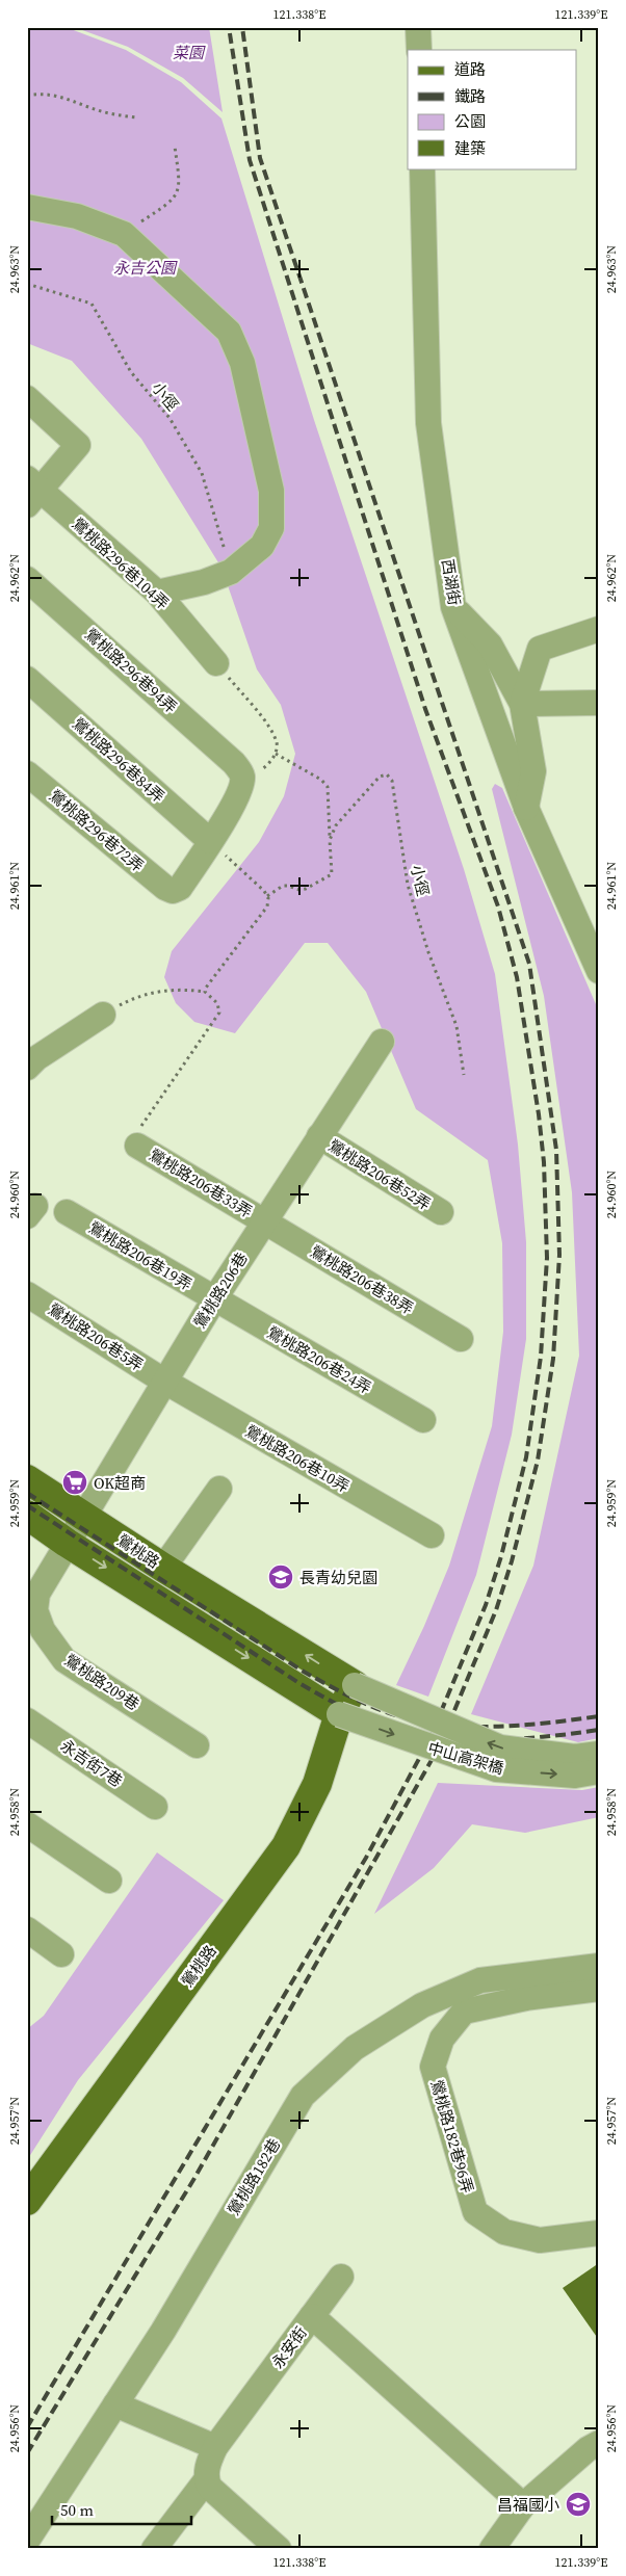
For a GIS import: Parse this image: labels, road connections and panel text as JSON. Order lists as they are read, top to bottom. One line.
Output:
{"streets":{"main road":["鶯桃路"],"street":["鶯桃路296巷104弄","西湖街","鶯桃路296巷94弄","鶯桃路296巷84弄","鶯桃路296巷72弄","鶯桃路206巷52弄","鶯桃路206巷33弄","鶯桃路206巷19弄","鶯桃路206巷38弄","鶯桃路206巷","鶯桃路206巷5弄","鶯桃路206巷24弄","鶯桃路206巷10弄","鶯桃路209巷","中山高架橋","永吉街7巷","鶯桃路182巷96弄","鶯桃路182巷","永安街"],"path":["小徑"]},"crossings":[["鶯桃路296巷84弄","鶯桃路296巷72弄"],["鶯桃路206巷52弄","鶯桃路206巷"],["鶯桃路206巷33弄","鶯桃路206巷38弄"],["鶯桃路206巷33弄","鶯桃路206巷"],["鶯桃路206巷19弄","鶯桃路206巷"],["鶯桃路206巷19弄","鶯桃路206巷24弄"],["鶯桃路206巷38弄","鶯桃路206巷"],["鶯桃路206巷","鶯桃路206巷5弄"],["鶯桃路206巷","鶯桃路206巷24弄"],["鶯桃路206巷","鶯桃路206巷10弄"],["鶯桃路206巷","鶯桃路"],["鶯桃路206巷","鶯桃路209巷"],["鶯桃路206巷5弄","鶯桃路206巷10弄"],["鶯桃路","鶯桃路209巷"],["鶯桃路","中山高架橋"]],"parks":["菜園","永吉公園"],"places":{"supermarket":["OK超商"],"school or university":["長青幼兒園","昌福國小"]},"legend":["道路","鐵路","公園","建築"],"scale_bar":"50 m","coordinates":["121.338°E","121.339°E","24.963°N","24.962°N","24.961°N","24.960°N","24.959°N","24.958°N","24.957°N","24.956°N"]}
